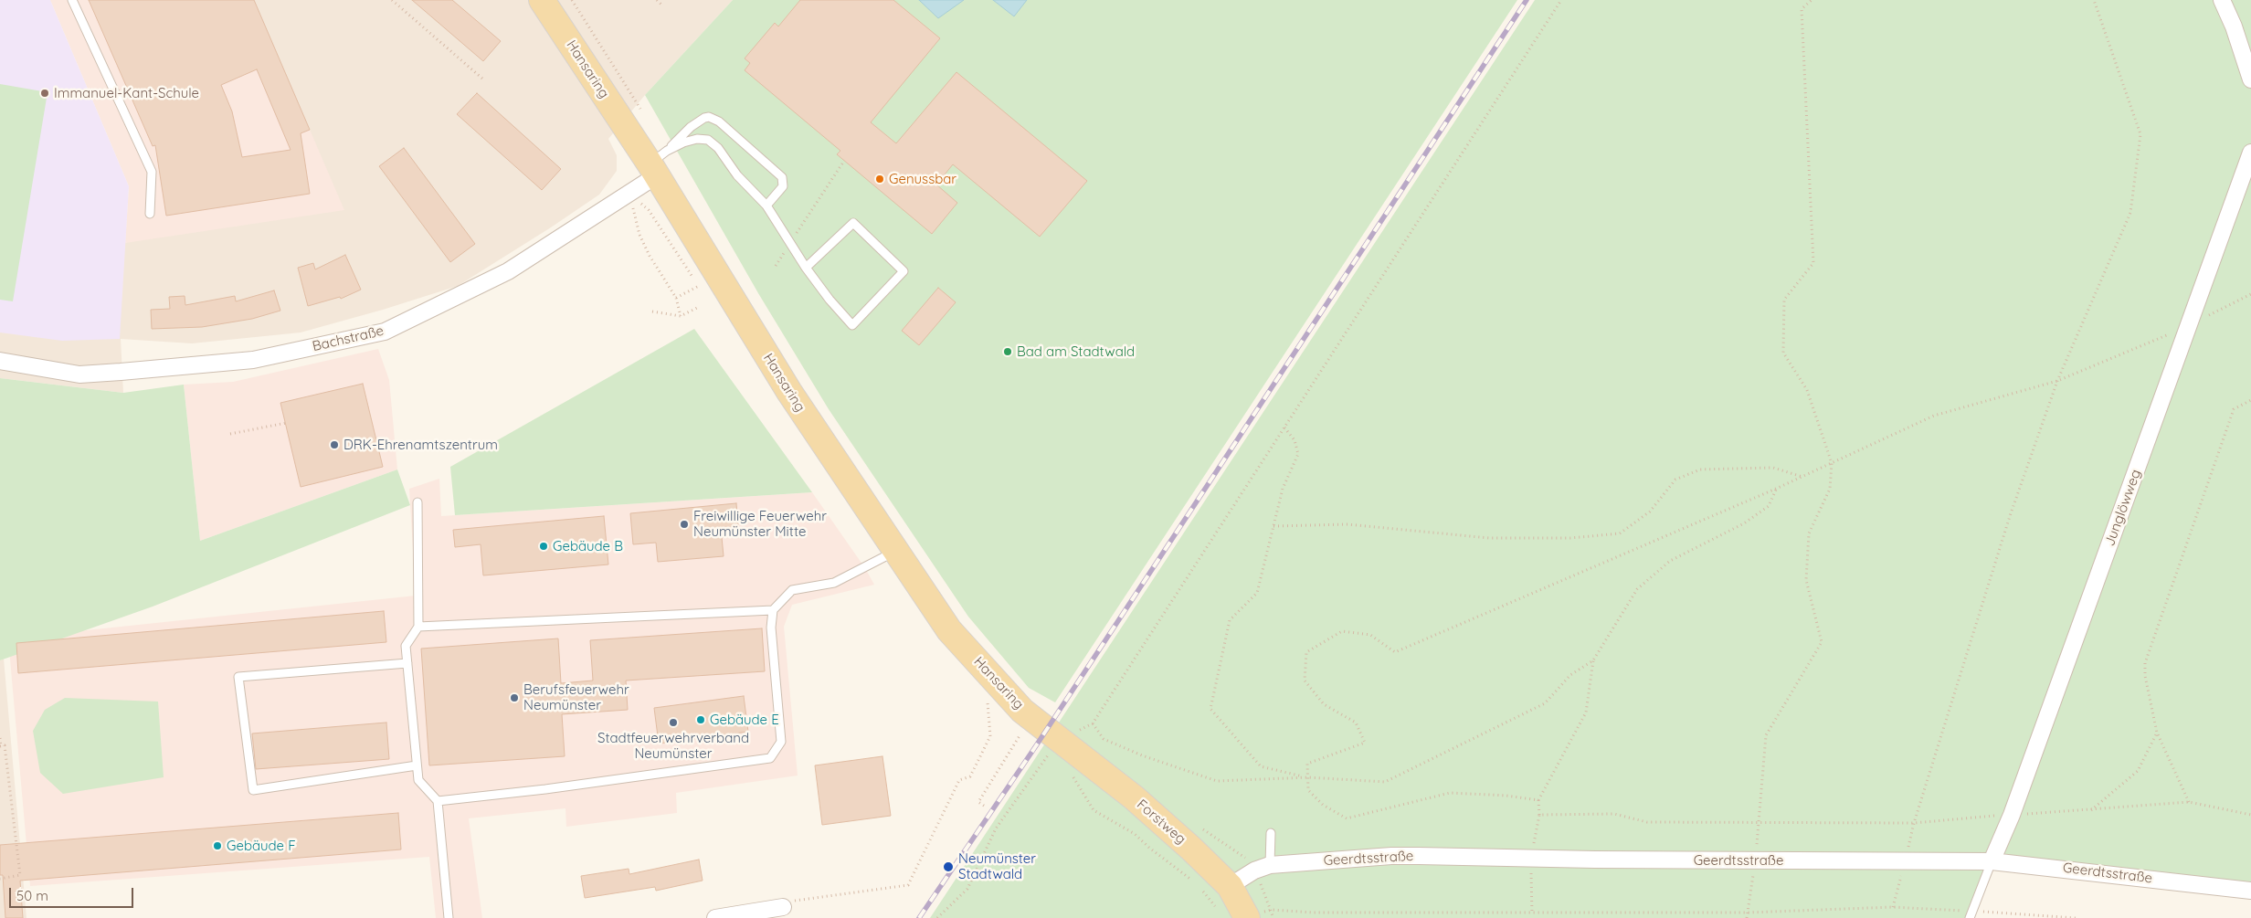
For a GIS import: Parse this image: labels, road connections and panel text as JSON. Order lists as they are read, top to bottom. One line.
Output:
{"streets":{"main road":["Hansaring","Forstweg"],"street":["Bachstraße","Junglöwweg","Geerdtsstraße"]},"crossings":[["Hansaring","Bachstraße"],["Hansaring","Forstweg"],["Junglöwweg","Geerdtsstraße"],["Forstweg","Geerdtsstraße"]],"places":["Immanuel-Kant-Schule","Genussbar","Bad am Stadtwald","DRK-Ehrenamtszentrum","Freiwillige Feuerwehr Neumünster Mitte","Gebäude B","Berufsfeuerwehr Neumünster","Gebäude E","Stadtfeuerwehrverband Neumünster","Gebäude F","Neumünster Stadtwald"],"scale_bar":"50 m"}
